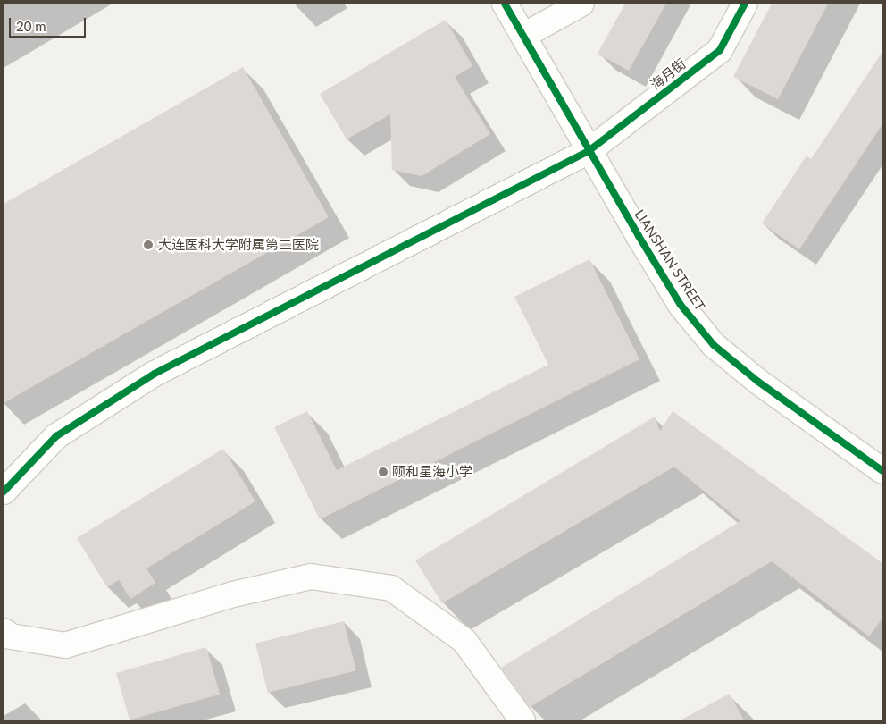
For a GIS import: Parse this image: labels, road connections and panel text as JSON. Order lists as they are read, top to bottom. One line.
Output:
{"streets":{"street":["海月街","LIANSHAN STREET"]},"crossings":[["海月街","LIANSHAN STREET"]],"places":["大连医科大学附属第二医院","颐和星海小学"],"scale_bar":"20 m"}
